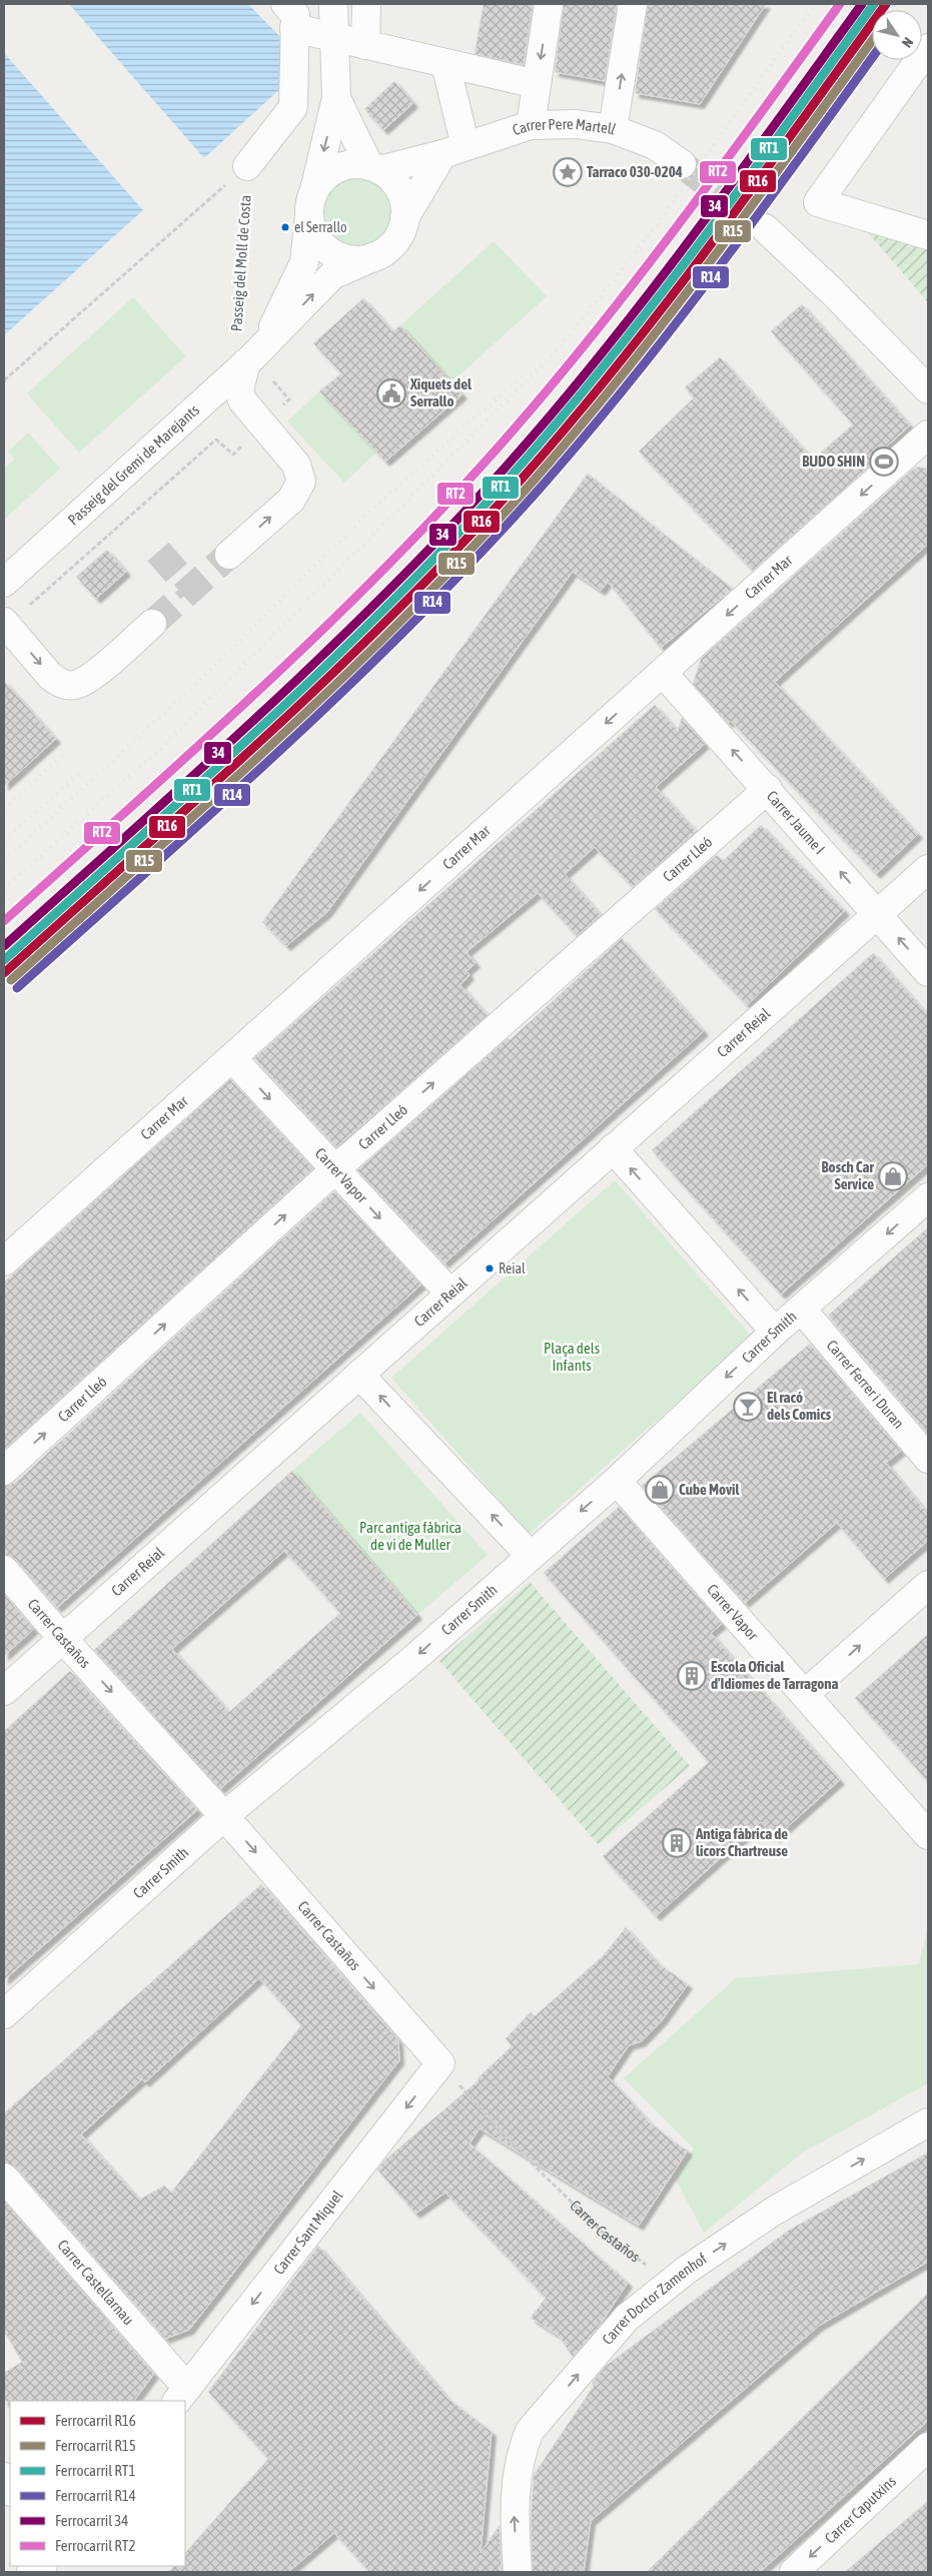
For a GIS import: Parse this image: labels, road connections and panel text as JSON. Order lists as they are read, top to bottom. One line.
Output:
{"streets":{"street":["Carrer Pere Martell","Passeig del Gremi de Marejants","Carrer Mar","Carrer Jaume I","Carrer Lleó","Carrer Reial","Carrer Vapor","Carrer Smith","Carrer Ferrer i Duran","Carrer Castaños","Carrer Sant Miquel","Carrer Castellarnau","Carrer Doctor Zamenhof","Carrer Caputxins"],"path":["Passeig del Moll de Costa"]},"crossings":[["Carrer Pere Martell","Passeig del Gremi de Marejants"],["Passeig del Moll de Costa","Passeig del Gremi de Marejants"],["Carrer Mar","Carrer Jaume I"],["Carrer Mar","Carrer Vapor"],["Carrer Jaume I","Carrer Lleó"],["Carrer Jaume I","Carrer Reial"],["Carrer Lleó","Carrer Vapor"],["Carrer Reial","Carrer Vapor"],["Carrer Reial","Carrer Castaños"],["Carrer Vapor","Carrer Smith"],["Carrer Smith","Carrer Ferrer i Duran"],["Carrer Smith","Carrer Castaños"],["Carrer Castaños","Carrer Sant Miquel"],["Carrer Castaños","Carrer Doctor Zamenhof"],["Carrer Sant Miquel","Carrer Castellarnau"]],"one_way":["Carrer Mar","Carrer Jaume I","Carrer Lleó","Carrer Vapor","Carrer Smith","Carrer Castaños","Carrer Sant Miquel","Carrer Doctor Zamenhof","Carrer Caputxins"],"parks":["Plaça dels Infants","Parc antiga fàbrica de vi de Muller"],"places":{"place":["Tarraco 030-0204"],"other":["el Serrallo","Reial"],"public building":["Xiquets del Serrallo"],"sports":["BUDO SHIN"],"shop":["Bosch Car Service","Cube Movil"],"bar":["El racó dels Comics"],"building":["Escola Oficial d'Idiomes de Tarragona","Antiga fàbrica de licors Chartreuse"]},"lines":["rail line R16","rail line RT1","rail line 34","rail line RT2","rail line R15","rail line R14"],"legend":["Ferrocarril R16","Ferrocarril R15","Ferrocarril RT1","Ferrocarril R14","Ferrocarril 34","Ferrocarril RT2"],"north":"bottom right"}
